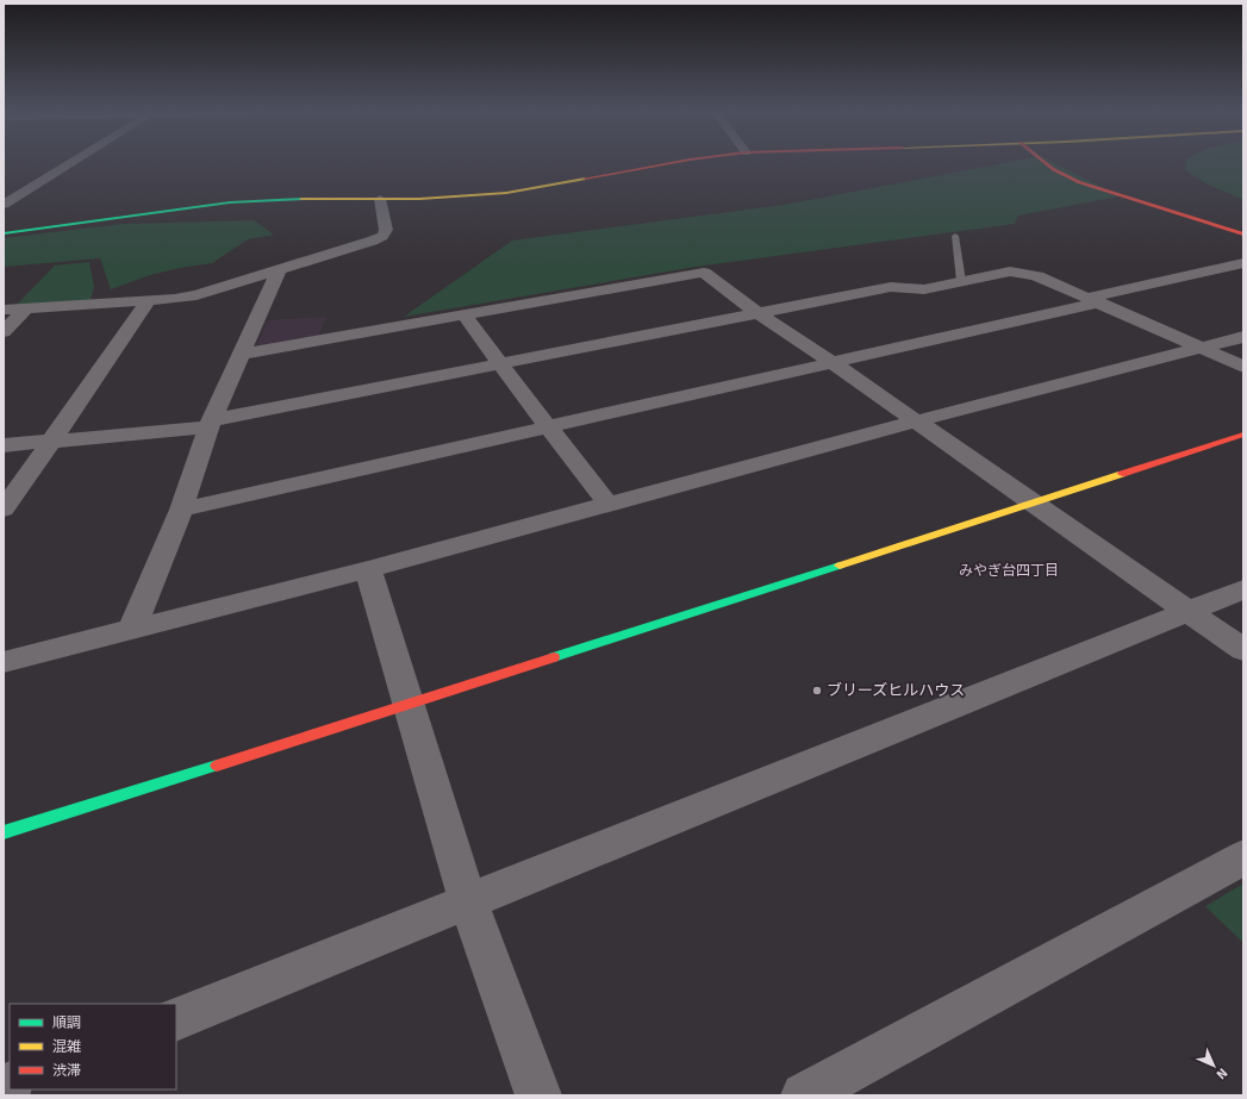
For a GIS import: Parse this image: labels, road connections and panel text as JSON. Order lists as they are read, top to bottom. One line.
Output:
{"districts":["みやぎ台四丁目"],"places":["ブリーズヒルハウス"],"legend":["順調","混雑","渋滞"],"north":"bottom right"}
